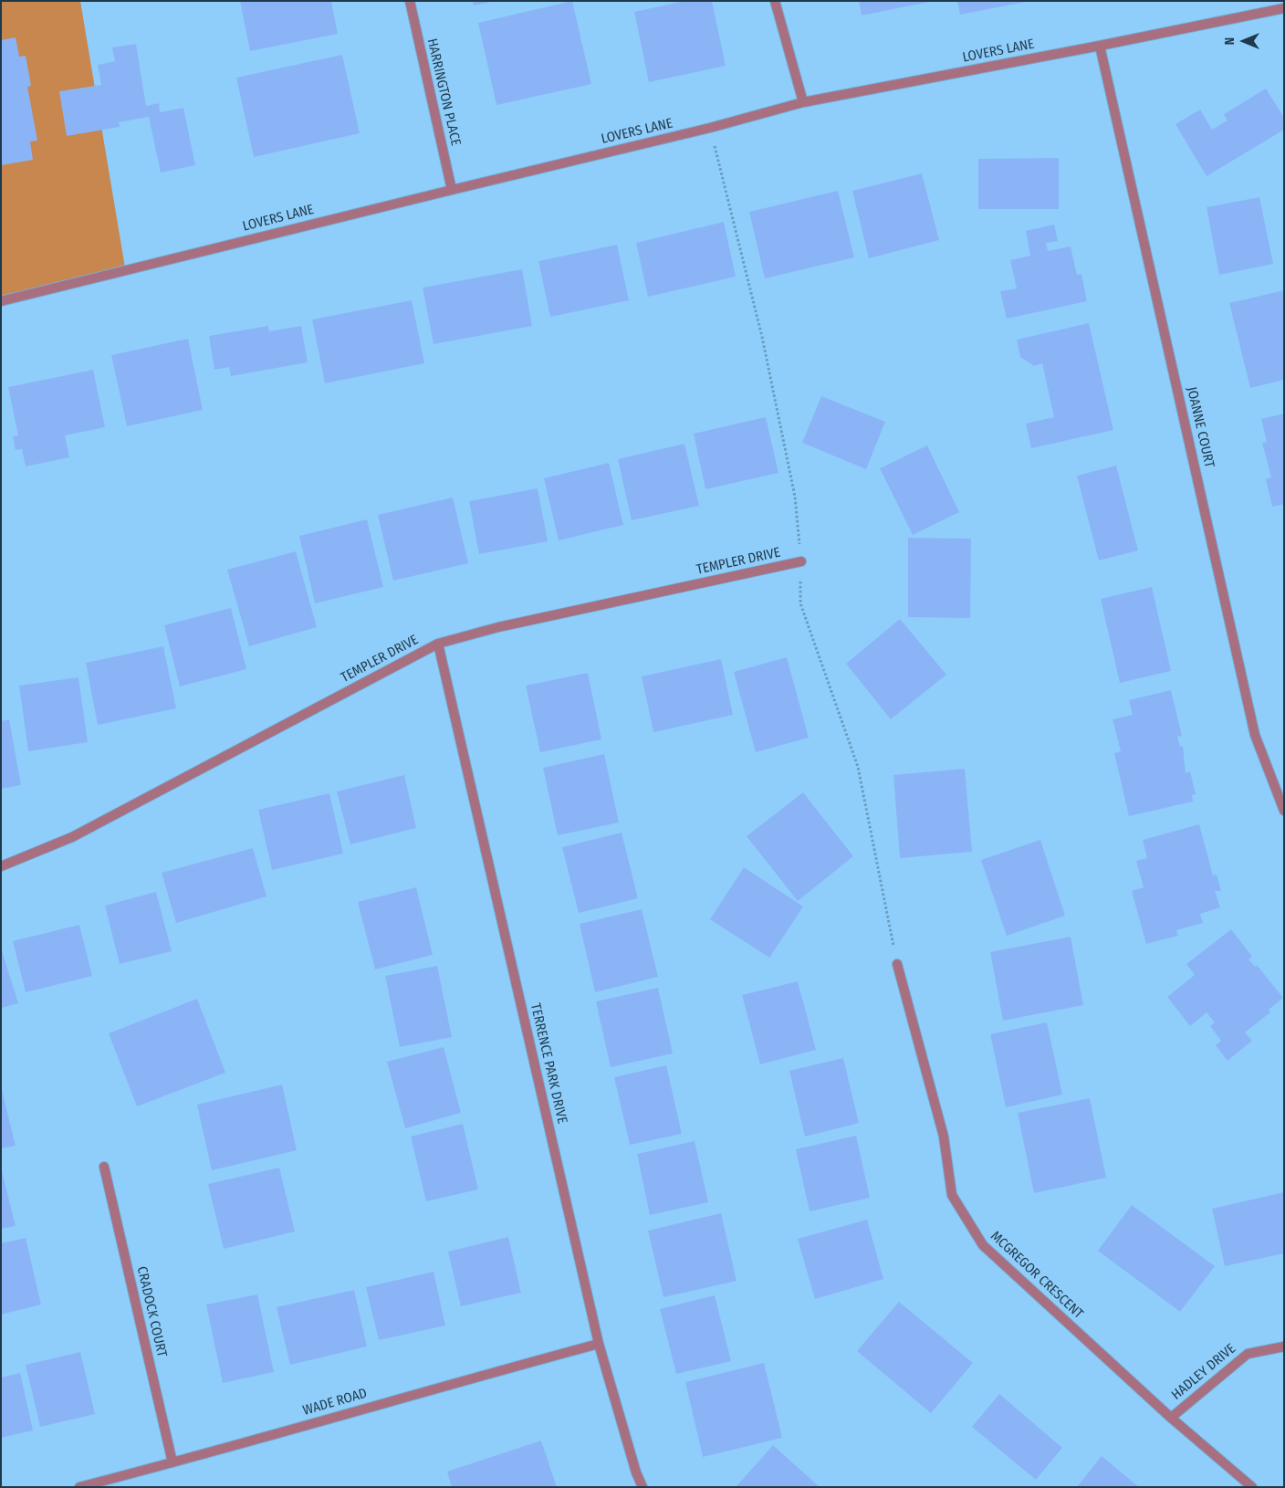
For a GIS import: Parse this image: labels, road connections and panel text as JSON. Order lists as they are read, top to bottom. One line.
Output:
{"streets":{"street":["LOVERS LANE","HARRINGTON PLACE","JOANNE COURT","TEMPLER DRIVE","TERRENCE PARK DRIVE","MCGREGOR CRESCENT","CRADOCK COURT","HADLEY DRIVE","WADE ROAD"]},"crossings":[["LOVERS LANE","HARRINGTON PLACE"],["LOVERS LANE","JOANNE COURT"],["TEMPLER DRIVE","TERRENCE PARK DRIVE"],["TERRENCE PARK DRIVE","WADE ROAD"],["MCGREGOR CRESCENT","HADLEY DRIVE"],["CRADOCK COURT","WADE ROAD"]],"north":"left"}
